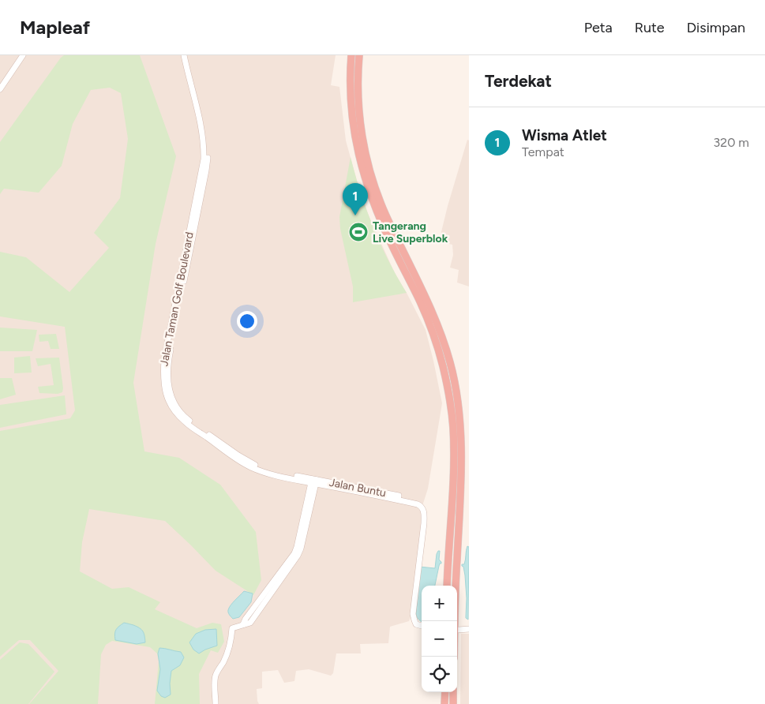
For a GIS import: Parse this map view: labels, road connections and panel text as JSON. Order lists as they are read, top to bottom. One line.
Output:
{"streets":{"street":["Jalan Taman Golf Boulevard","Jalan Buntu"]},"crossings":[["Jalan Taman Golf Boulevard","Jalan Buntu"]],"places":{"sports":["Tangerang Live Superblok"]},"page":{"header":"Mapleaf","nav":["Peta","Rute","Disimpan"],"heading":"Terdekat","list":[{"mark":"1","name":"Wisma Atlet","note":"Tempat","value":"320 m"}],"pins":"1","map_buttons":["+","−"]}}
